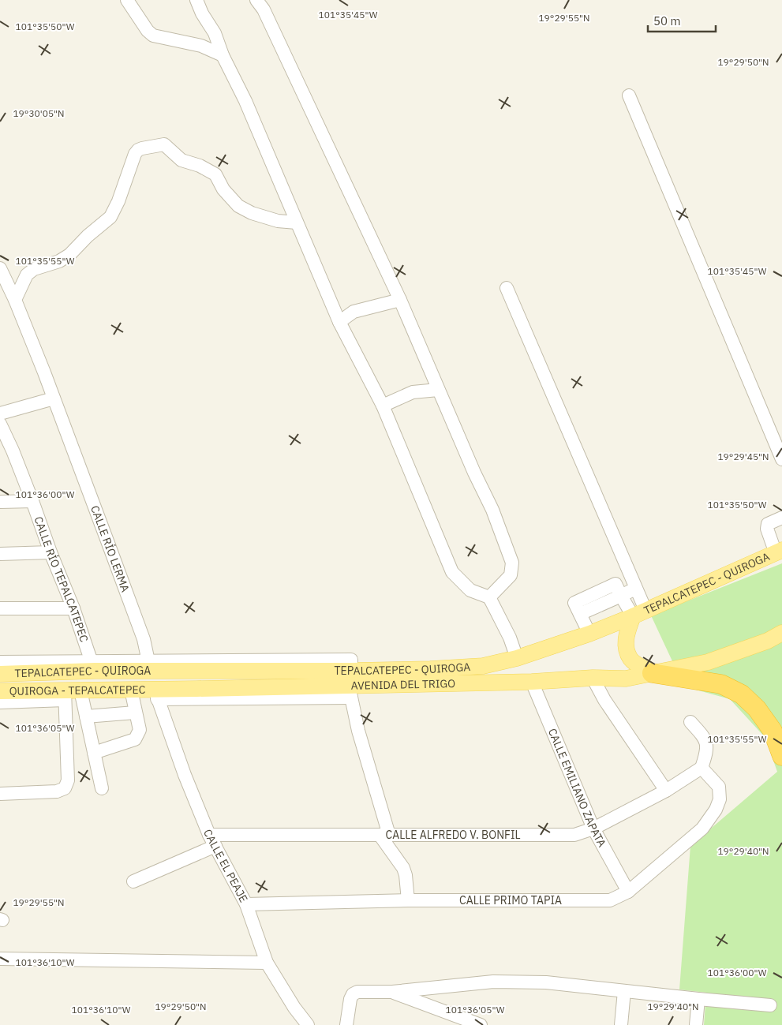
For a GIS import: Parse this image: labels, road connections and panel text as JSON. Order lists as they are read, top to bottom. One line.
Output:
{"streets":{"main road":["TEPALCATEPEC - QUIROGA","AVENIDA DEL TRIGO","QUIROGA - TEPALCATEPEC"],"street":["CALLE RÍO LERMA","CALLE RÍO TEPALCATEPEC","CALLE EMILIANO ZAPATA","CALLE ALFREDO V. BONFIL","CALLE EL PEAJE","CALLE PRIMO TAPIA"]},"crossings":[["CALLE RÍO TEPALCATEPEC","TEPALCATEPEC - QUIROGA"],["TEPALCATEPEC - QUIROGA","AVENIDA DEL TRIGO"],["AVENIDA DEL TRIGO","QUIROGA - TEPALCATEPEC"],["AVENIDA DEL TRIGO","CALLE EMILIANO ZAPATA"],["AVENIDA DEL TRIGO","CALLE EL PEAJE"],["QUIROGA - TEPALCATEPEC","CALLE EL PEAJE"],["CALLE EMILIANO ZAPATA","CALLE ALFREDO V. BONFIL"],["CALLE EMILIANO ZAPATA","CALLE PRIMO TAPIA"],["CALLE ALFREDO V. BONFIL","CALLE EL PEAJE"],["CALLE ALFREDO V. BONFIL","CALLE PRIMO TAPIA"],["CALLE EL PEAJE","CALLE PRIMO TAPIA"]],"scale_bar":"50 m","coordinates":["101°35'45\"W","19°29'55\"N","101°35'50\"W","19°29'50\"N","19°30'05\"N","101°35'55\"W","19°29'45\"N","101°36'00\"W","101°36'05\"W","19°29'40\"N","101°36'10\"W"]}
